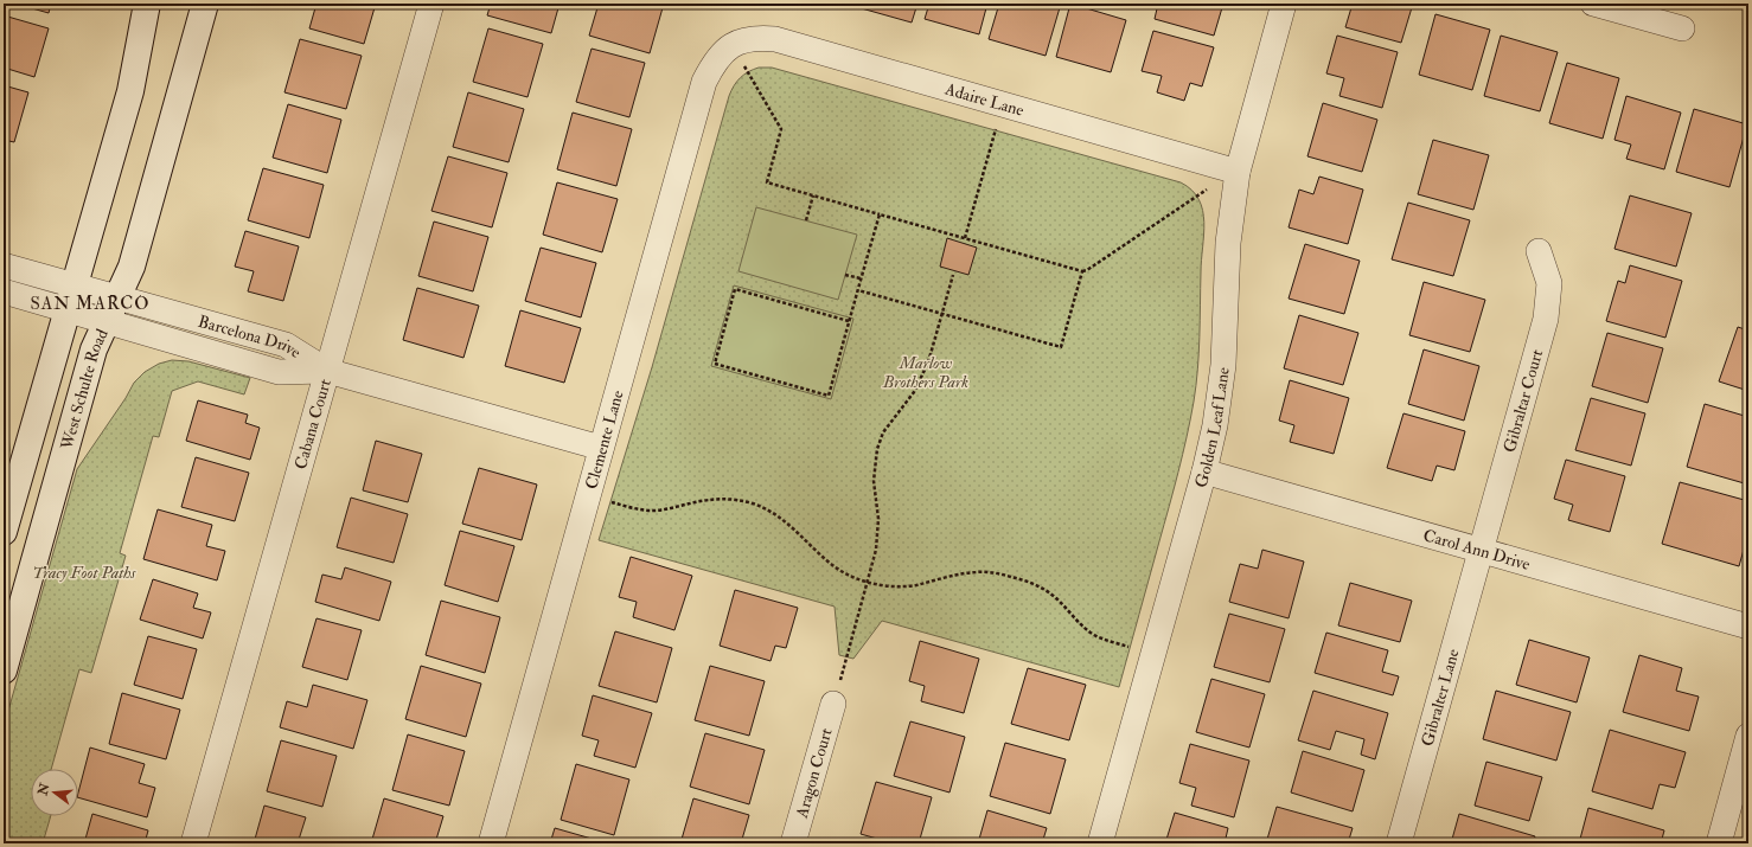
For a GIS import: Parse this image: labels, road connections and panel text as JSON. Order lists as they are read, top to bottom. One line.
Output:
{"streets":{"main road":["West Schulte Road"],"street":["Adaire Lane","Barcelona Drive","Gibraltar Court","Cabana Court","Golden Leaf Lane","Clemente Lane","Carol Ann Drive","Gibralter Lane","Aragon Court"]},"crossings":[["Adaire Lane","Golden Leaf Lane"],["Adaire Lane","Clemente Lane"],["Barcelona Drive","West Schulte Road"],["Barcelona Drive","Cabana Court"],["Barcelona Drive","Clemente Lane"],["Gibraltar Court","Carol Ann Drive"],["Gibraltar Court","Gibralter Lane"],["Golden Leaf Lane","Carol Ann Drive"],["Carol Ann Drive","Gibralter Lane"]],"districts":["SAN MARCO"],"parks":["Marlow Brothers Park","Tracy Foot Paths"],"north":"left"}
